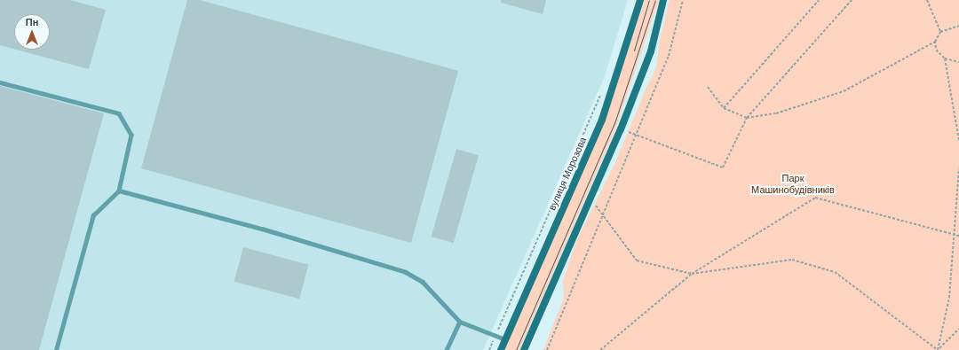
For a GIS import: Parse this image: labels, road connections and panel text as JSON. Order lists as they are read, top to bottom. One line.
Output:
{"streets":{"main road":["вулиця Морозова"]},"parks":["Парк Машинобудівників"],"north":"top"}
